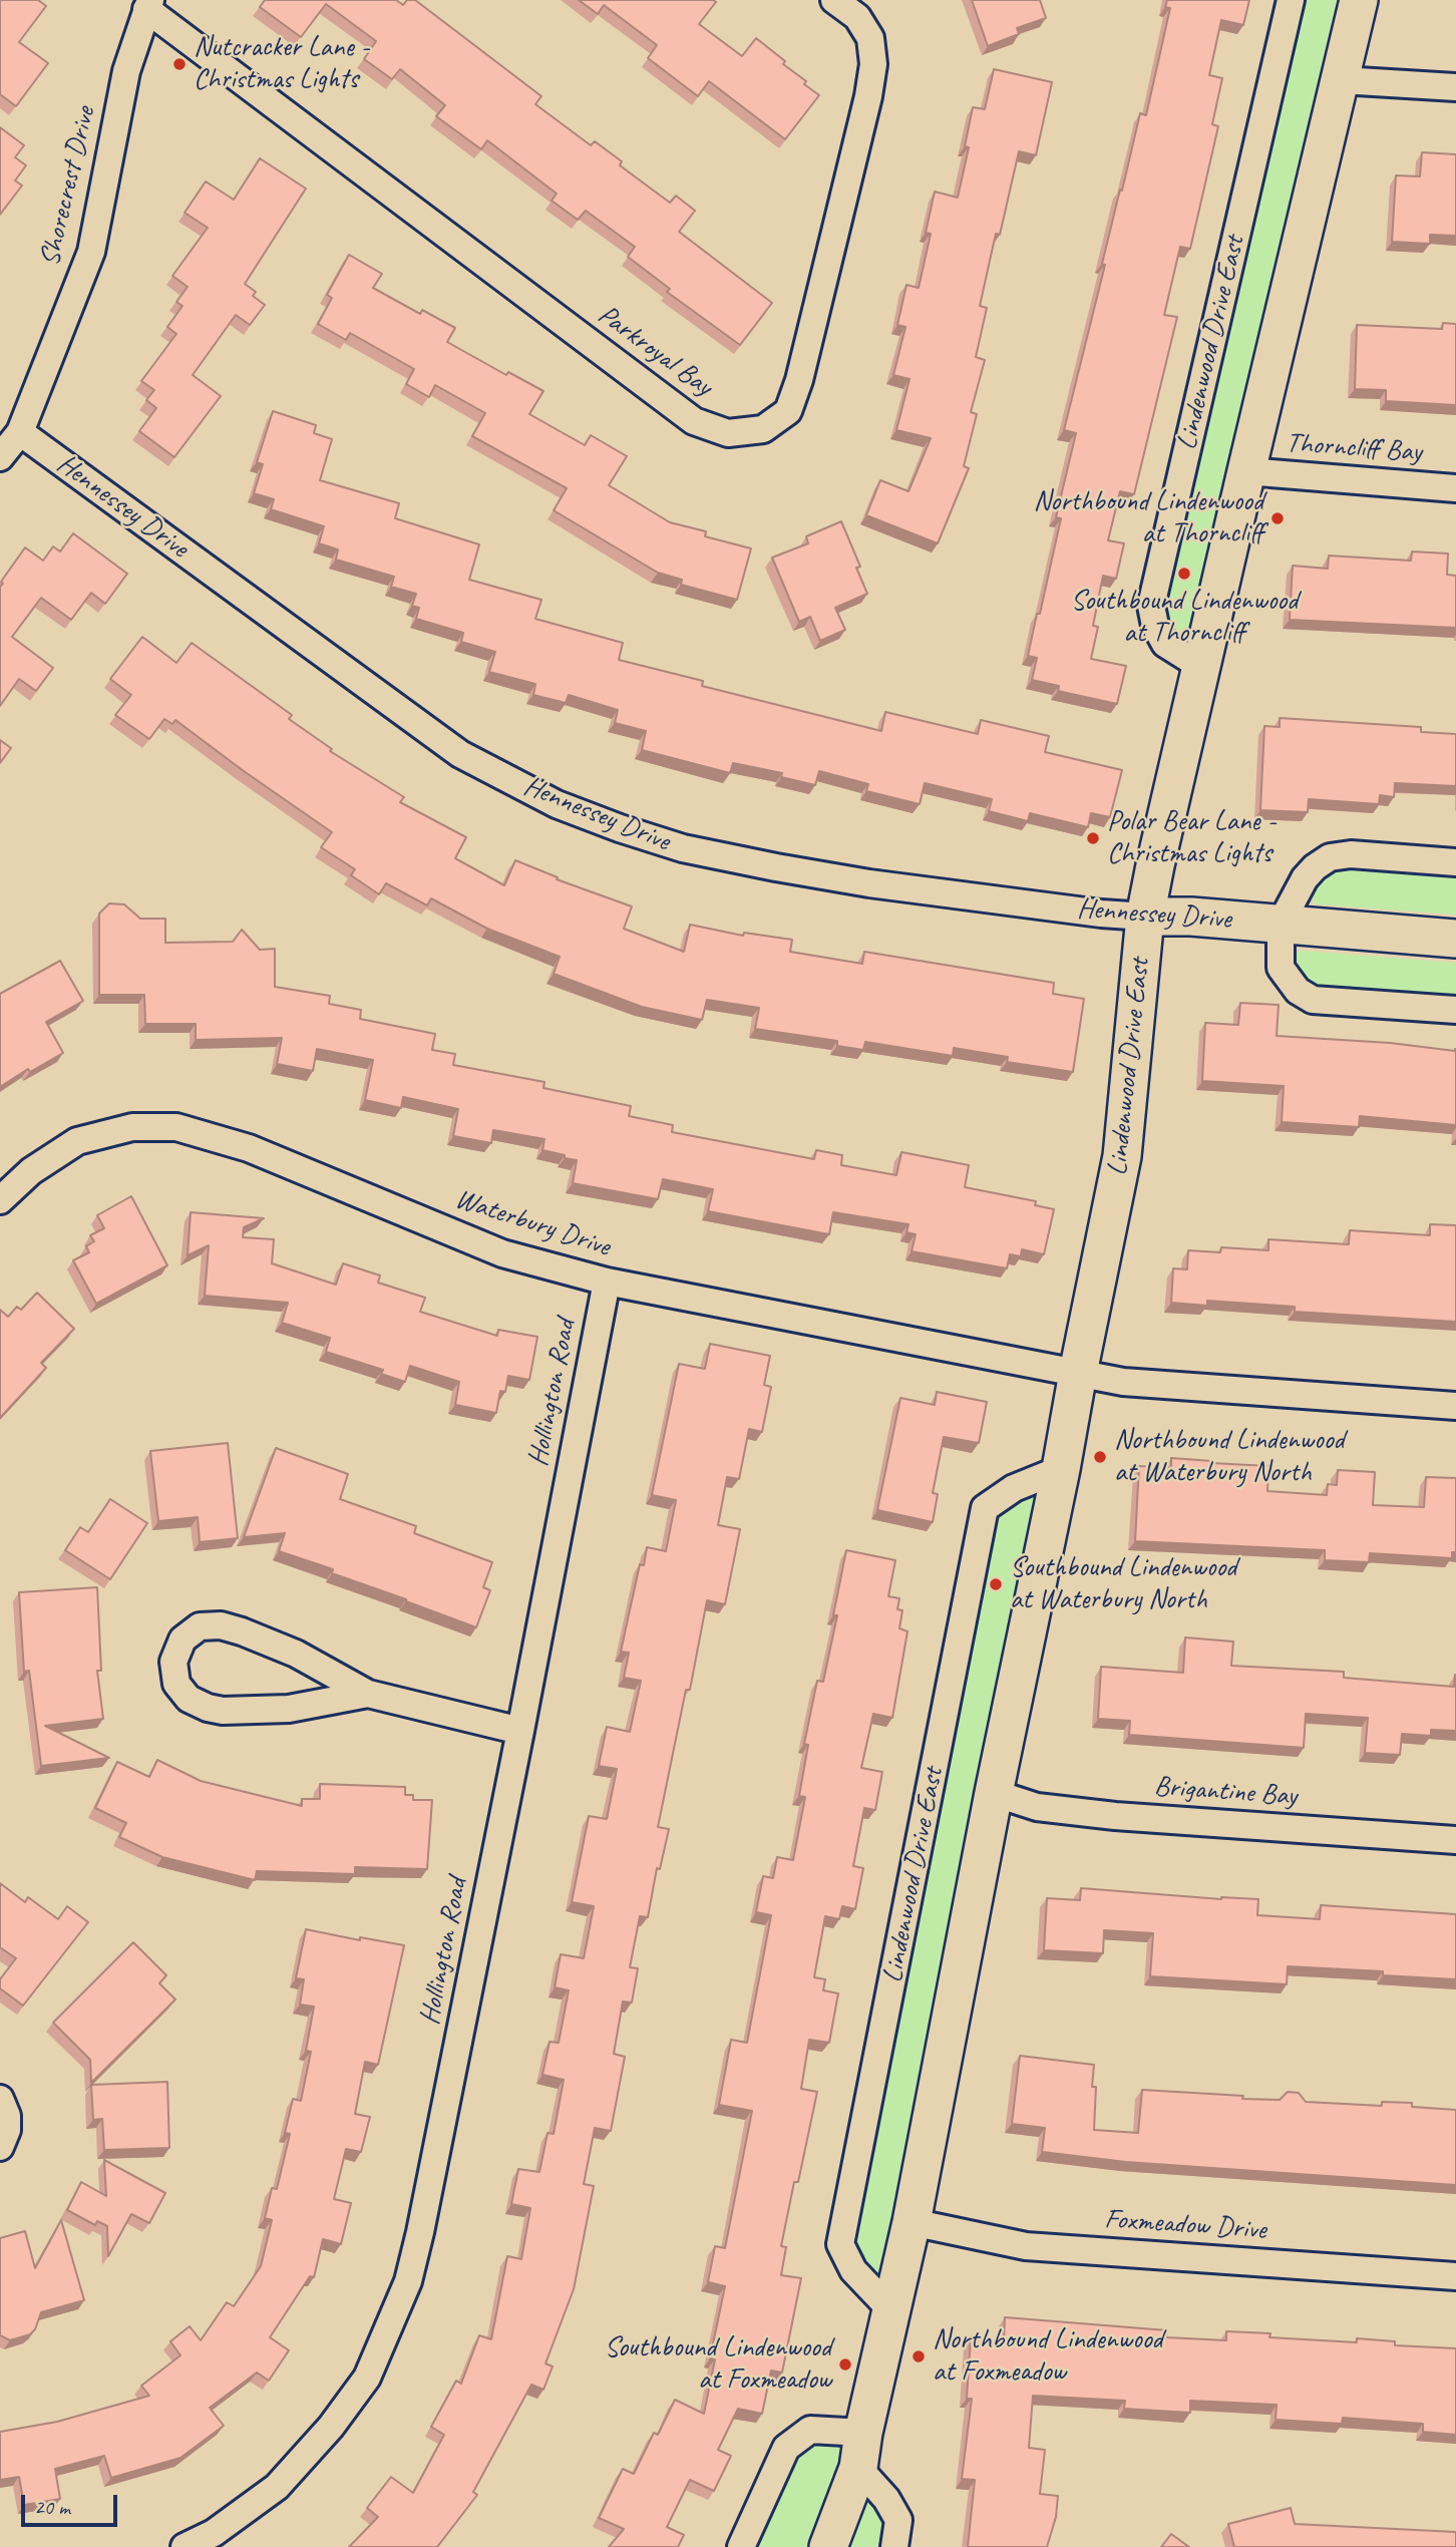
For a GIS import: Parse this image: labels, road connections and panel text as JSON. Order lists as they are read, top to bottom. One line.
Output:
{"streets":{"street":["Shorecrest Drive","Lindenwood Drive East","Parkroyal Bay","Thorncliff Bay","Hennessey Drive","Waterbury Drive","Hollington Road","Brigantine Bay","Foxmeadow Drive"]},"crossings":[["Shorecrest Drive","Parkroyal Bay"],["Shorecrest Drive","Hennessey Drive"],["Lindenwood Drive East","Thorncliff Bay"],["Lindenwood Drive East","Hennessey Drive"],["Lindenwood Drive East","Waterbury Drive"],["Lindenwood Drive East","Brigantine Bay"],["Lindenwood Drive East","Foxmeadow Drive"],["Waterbury Drive","Hollington Road"]],"places":["Nutcracker Lane - Christmas Lights","Northbound Lindenwood at Thorncliff","Southbound Lindenwood at Thorncliff","Polar Bear Lane - Christmas Lights","Northbound Lindenwood at Waterbury North","Southbound Lindenwood at Waterbury North","Northbound Lindenwood at Foxmeadow","Southbound Lindenwood at Foxmeadow"],"scale_bar":"20 m"}
